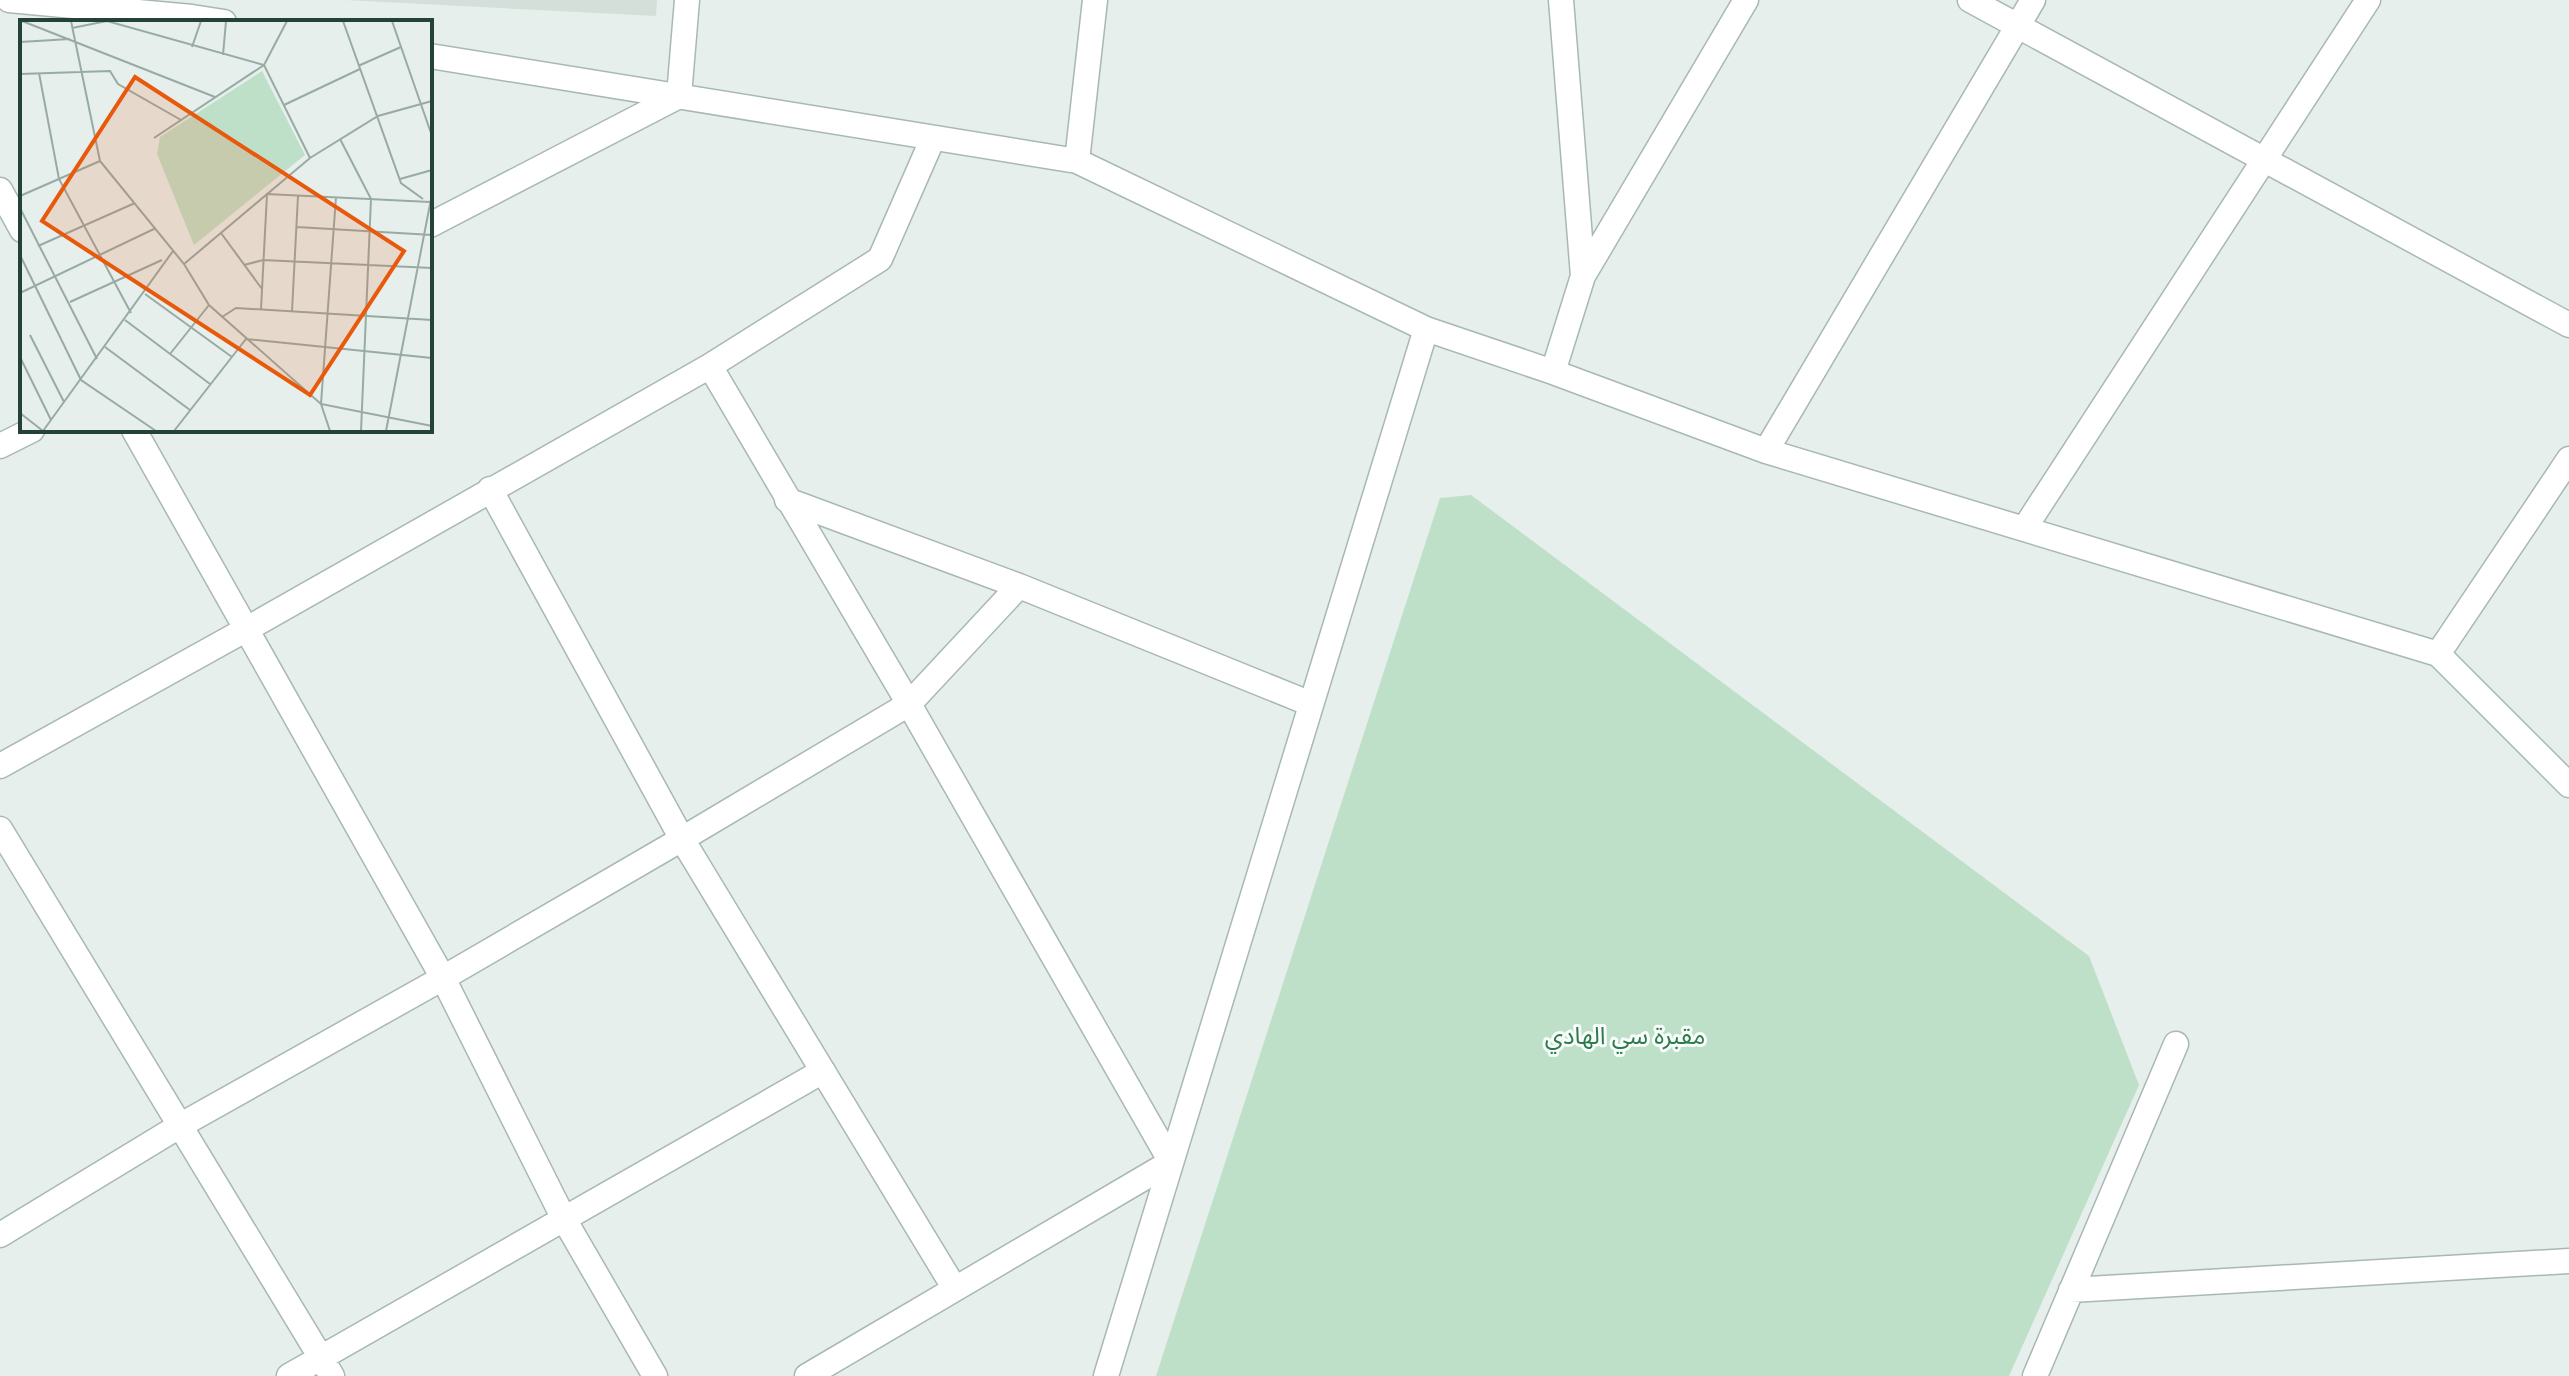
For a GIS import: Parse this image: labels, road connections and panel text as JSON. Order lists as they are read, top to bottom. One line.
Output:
{"parks":["مقبرة سي الهادي"]}
